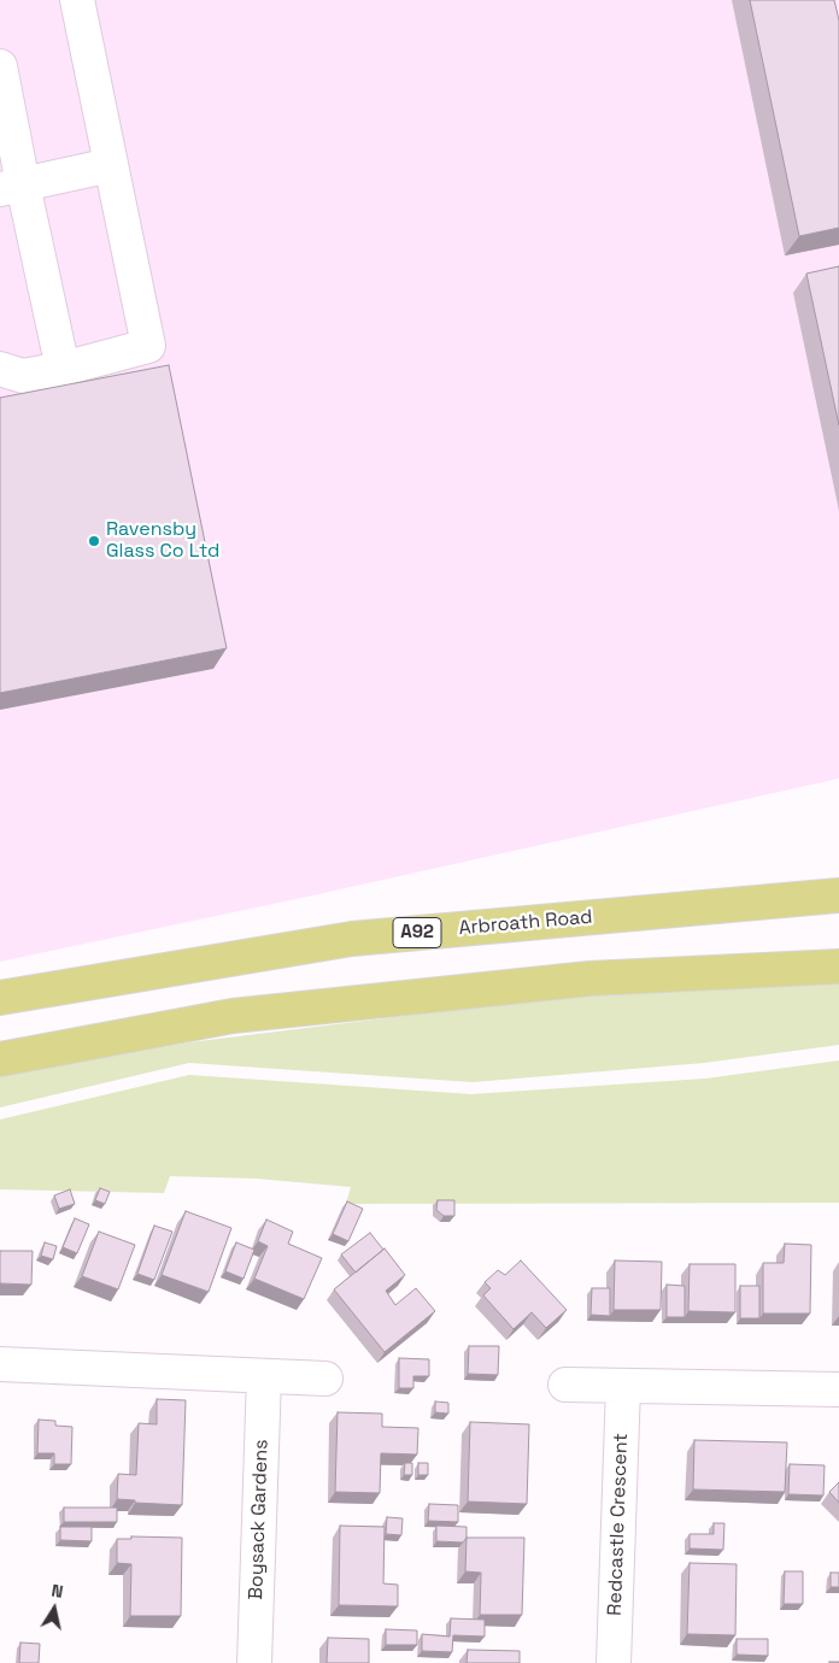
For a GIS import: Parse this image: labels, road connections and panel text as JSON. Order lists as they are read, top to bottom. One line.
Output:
{"streets":{"main road":["Arbroath Road","A92"],"street":["Boysack Gardens","Redcastle Crescent"]},"places":["Ravensby Glass Co Ltd"],"north":"top"}
